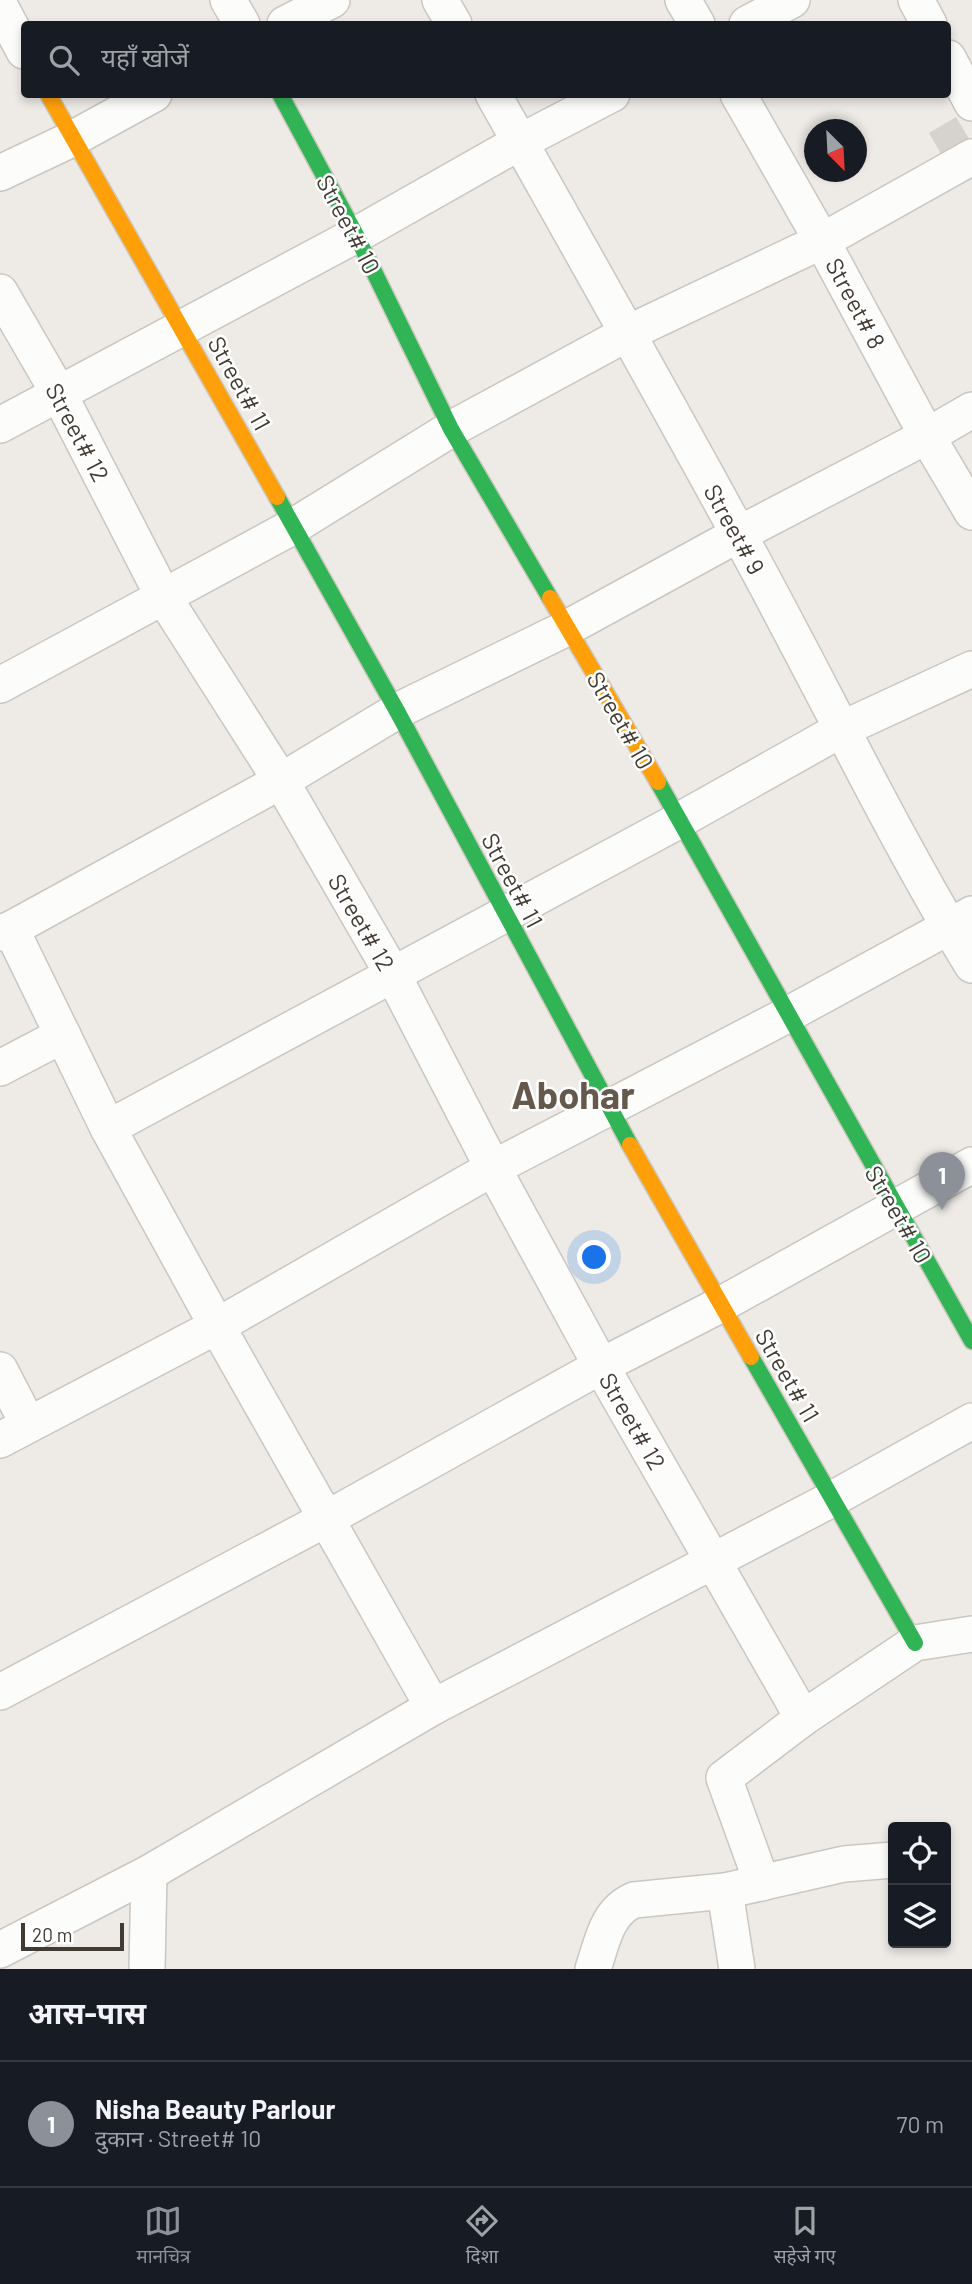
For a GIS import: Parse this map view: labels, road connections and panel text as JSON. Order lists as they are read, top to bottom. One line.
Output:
{"streets":{"street":["Street# 10","Street# 8","Street# 11","Street# 12","Street# 9"]},"districts":["Abohar"],"scale_bar":"20 m","north":"bottom right","page":{"search":"यहाँ खोजें","pins":"1","scale":"20 m","heading":"आस-पास","list":[{"mark":"1","name":"Nisha Beauty Parlour","note":"दुकान · Street# 10","value":"70 m"}],"nav":["मानचित्र","दिशा","सहेजे गए"]}}
